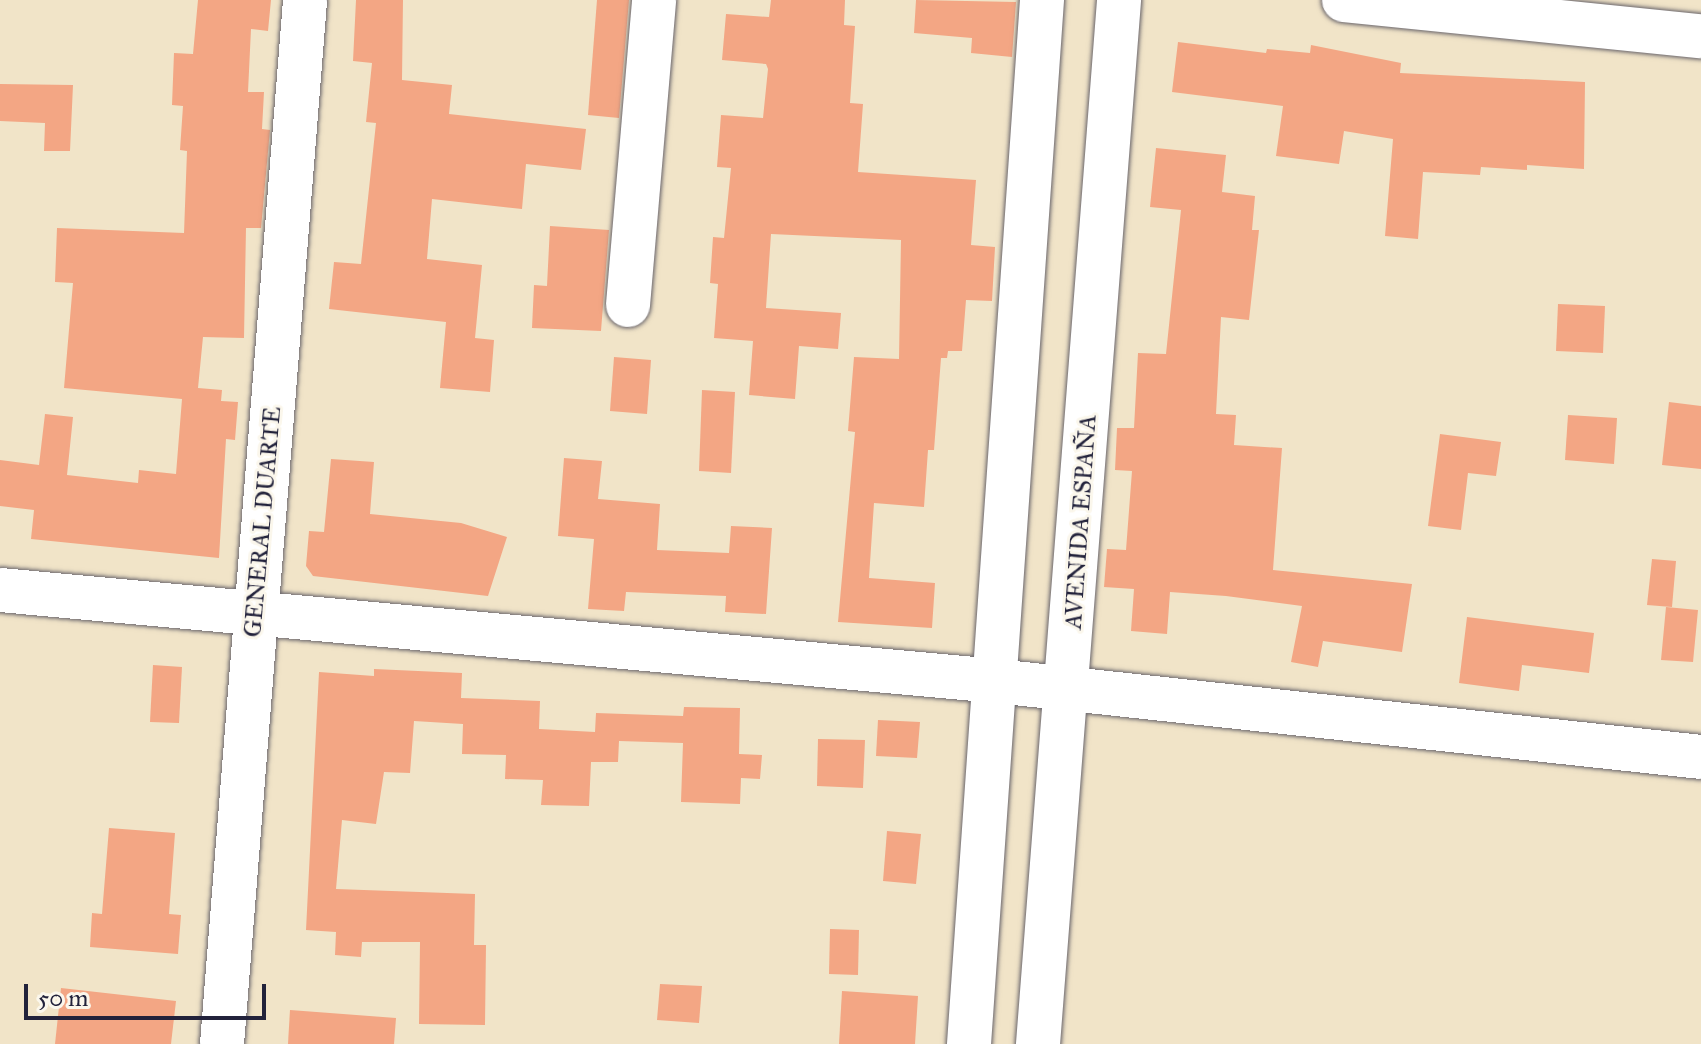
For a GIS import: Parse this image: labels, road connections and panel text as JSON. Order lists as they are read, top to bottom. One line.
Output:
{"streets":{"street":["GENERAL DUARTE","AVENIDA ESPAÑA"]},"scale_bar":"50 m"}
